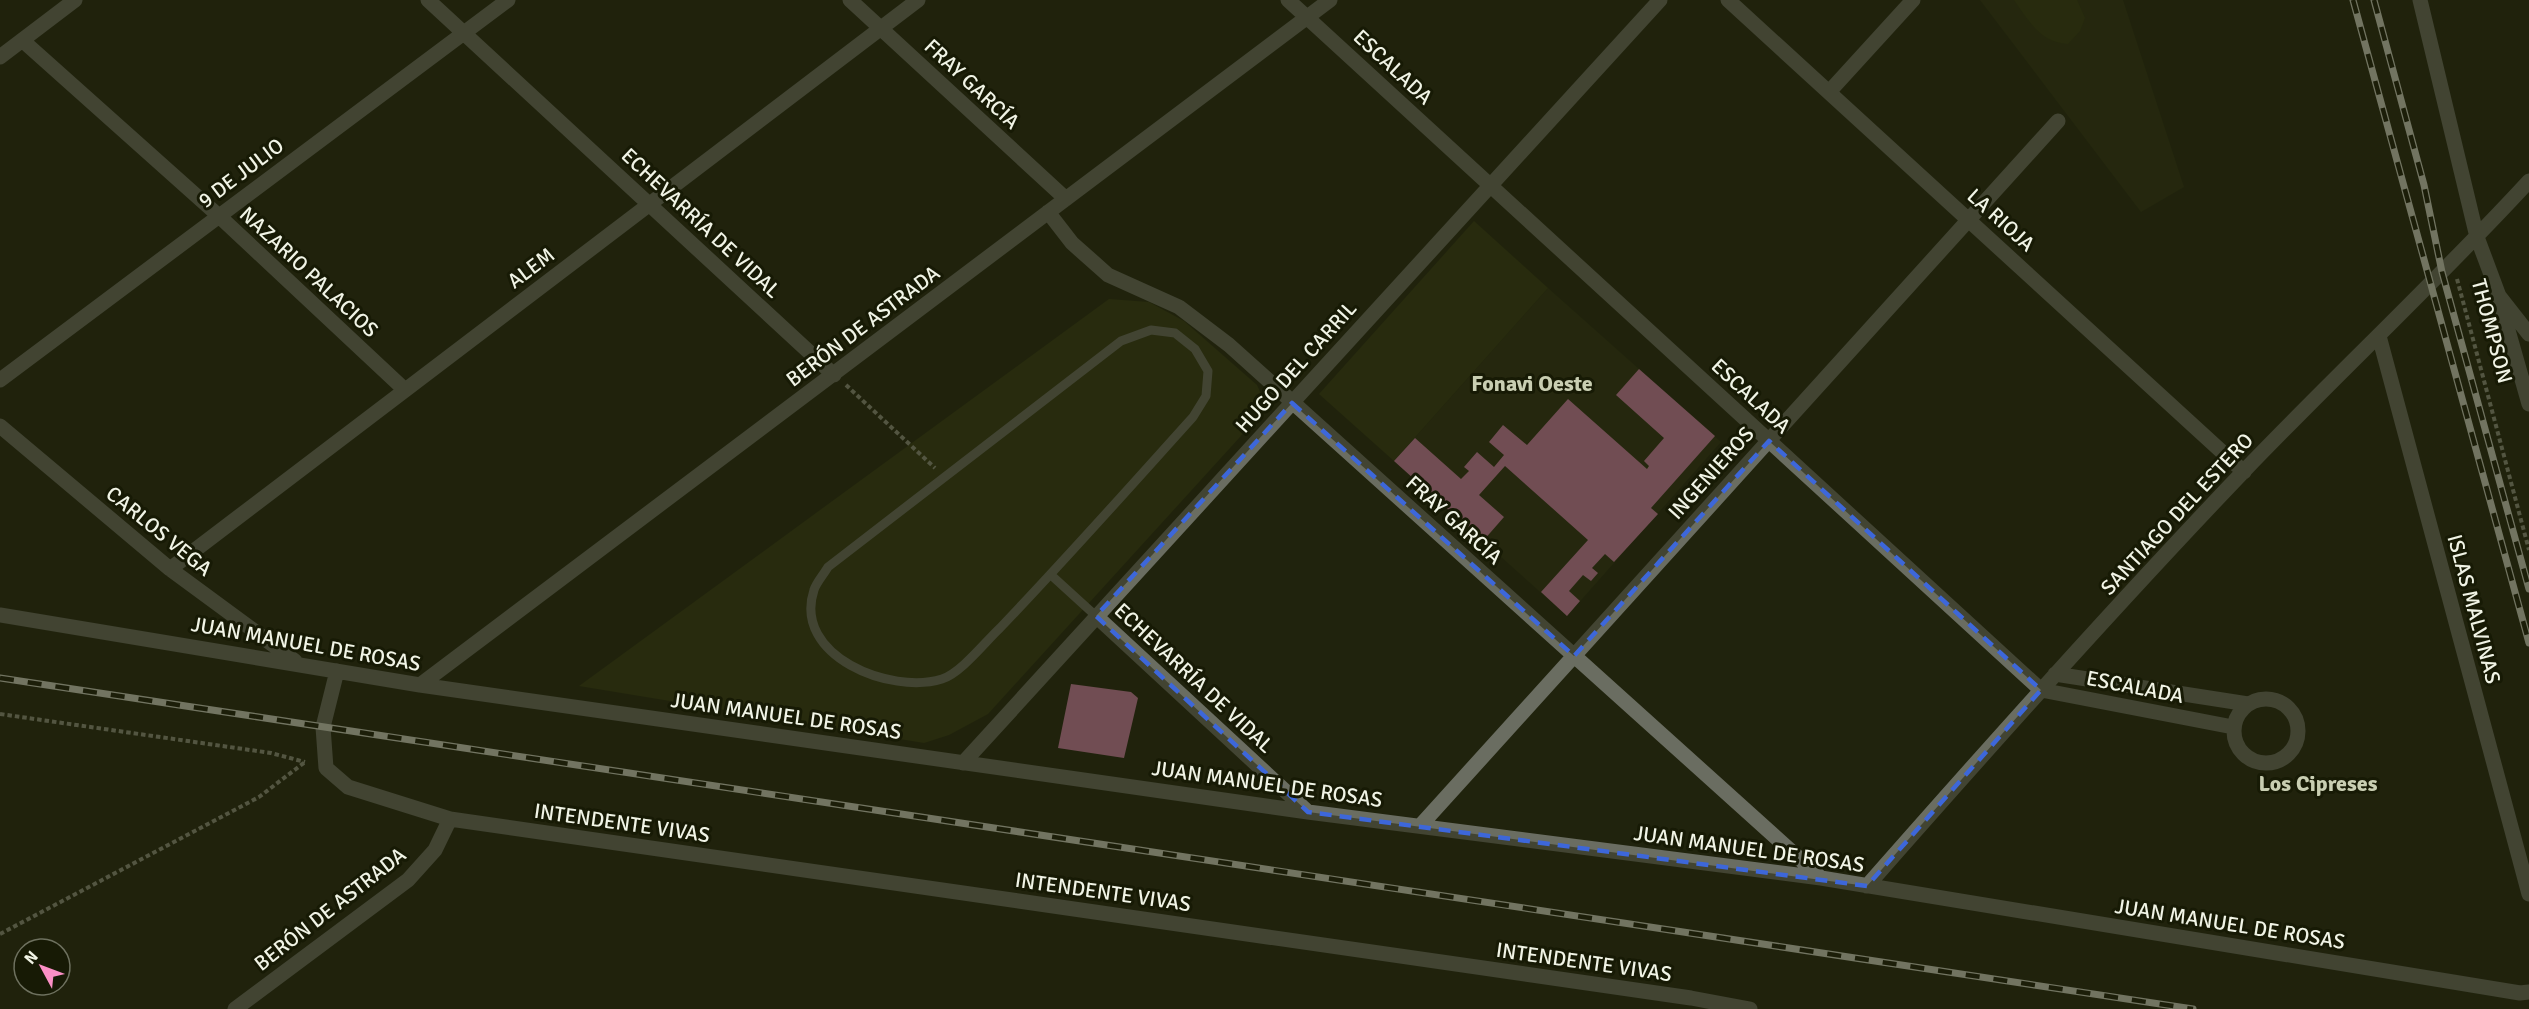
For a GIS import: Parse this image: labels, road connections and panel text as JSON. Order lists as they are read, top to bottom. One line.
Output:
{"streets":{"street":["ESCALADA","FRAY GARCÍA","9 DE JULIO","LA RIOJA","ECHEVARRÍA DE VIDAL","ALEM","NAZARIO PALACIOS","BERÓN DE ASTRADA","THOMPSON","HUGO DEL CARRIL","INGENIEROS","SANTIAGO DEL ESTERO","CARLOS VEGA","ISLAS MALVINAS","JUAN MANUEL DE ROSAS","INTENDENTE VIVAS"]},"crossings":[["ESCALADA","BERÓN DE ASTRADA"],["ESCALADA","HUGO DEL CARRIL"],["ESCALADA","INGENIEROS"],["ESCALADA","SANTIAGO DEL ESTERO"],["FRAY GARCÍA","ALEM"],["FRAY GARCÍA","BERÓN DE ASTRADA"],["FRAY GARCÍA","HUGO DEL CARRIL"],["FRAY GARCÍA","INGENIEROS"],["FRAY GARCÍA","JUAN MANUEL DE ROSAS"],["9 DE JULIO","ECHEVARRÍA DE VIDAL"],["9 DE JULIO","NAZARIO PALACIOS"],["LA RIOJA","INGENIEROS"],["LA RIOJA","SANTIAGO DEL ESTERO"],["ECHEVARRÍA DE VIDAL","ALEM"],["ECHEVARRÍA DE VIDAL","BERÓN DE ASTRADA"],["ECHEVARRÍA DE VIDAL","HUGO DEL CARRIL"],["ECHEVARRÍA DE VIDAL","JUAN MANUEL DE ROSAS"],["ALEM","NAZARIO PALACIOS"],["ALEM","CARLOS VEGA"],["BERÓN DE ASTRADA","JUAN MANUEL DE ROSAS"],["BERÓN DE ASTRADA","INTENDENTE VIVAS"],["THOMPSON","SANTIAGO DEL ESTERO"],["HUGO DEL CARRIL","JUAN MANUEL DE ROSAS"],["INGENIEROS","JUAN MANUEL DE ROSAS"],["SANTIAGO DEL ESTERO","ISLAS MALVINAS"],["SANTIAGO DEL ESTERO","JUAN MANUEL DE ROSAS"],["CARLOS VEGA","JUAN MANUEL DE ROSAS"]],"districts":["Fonavi Oeste","Los Cipreses"],"north":"top left"}
